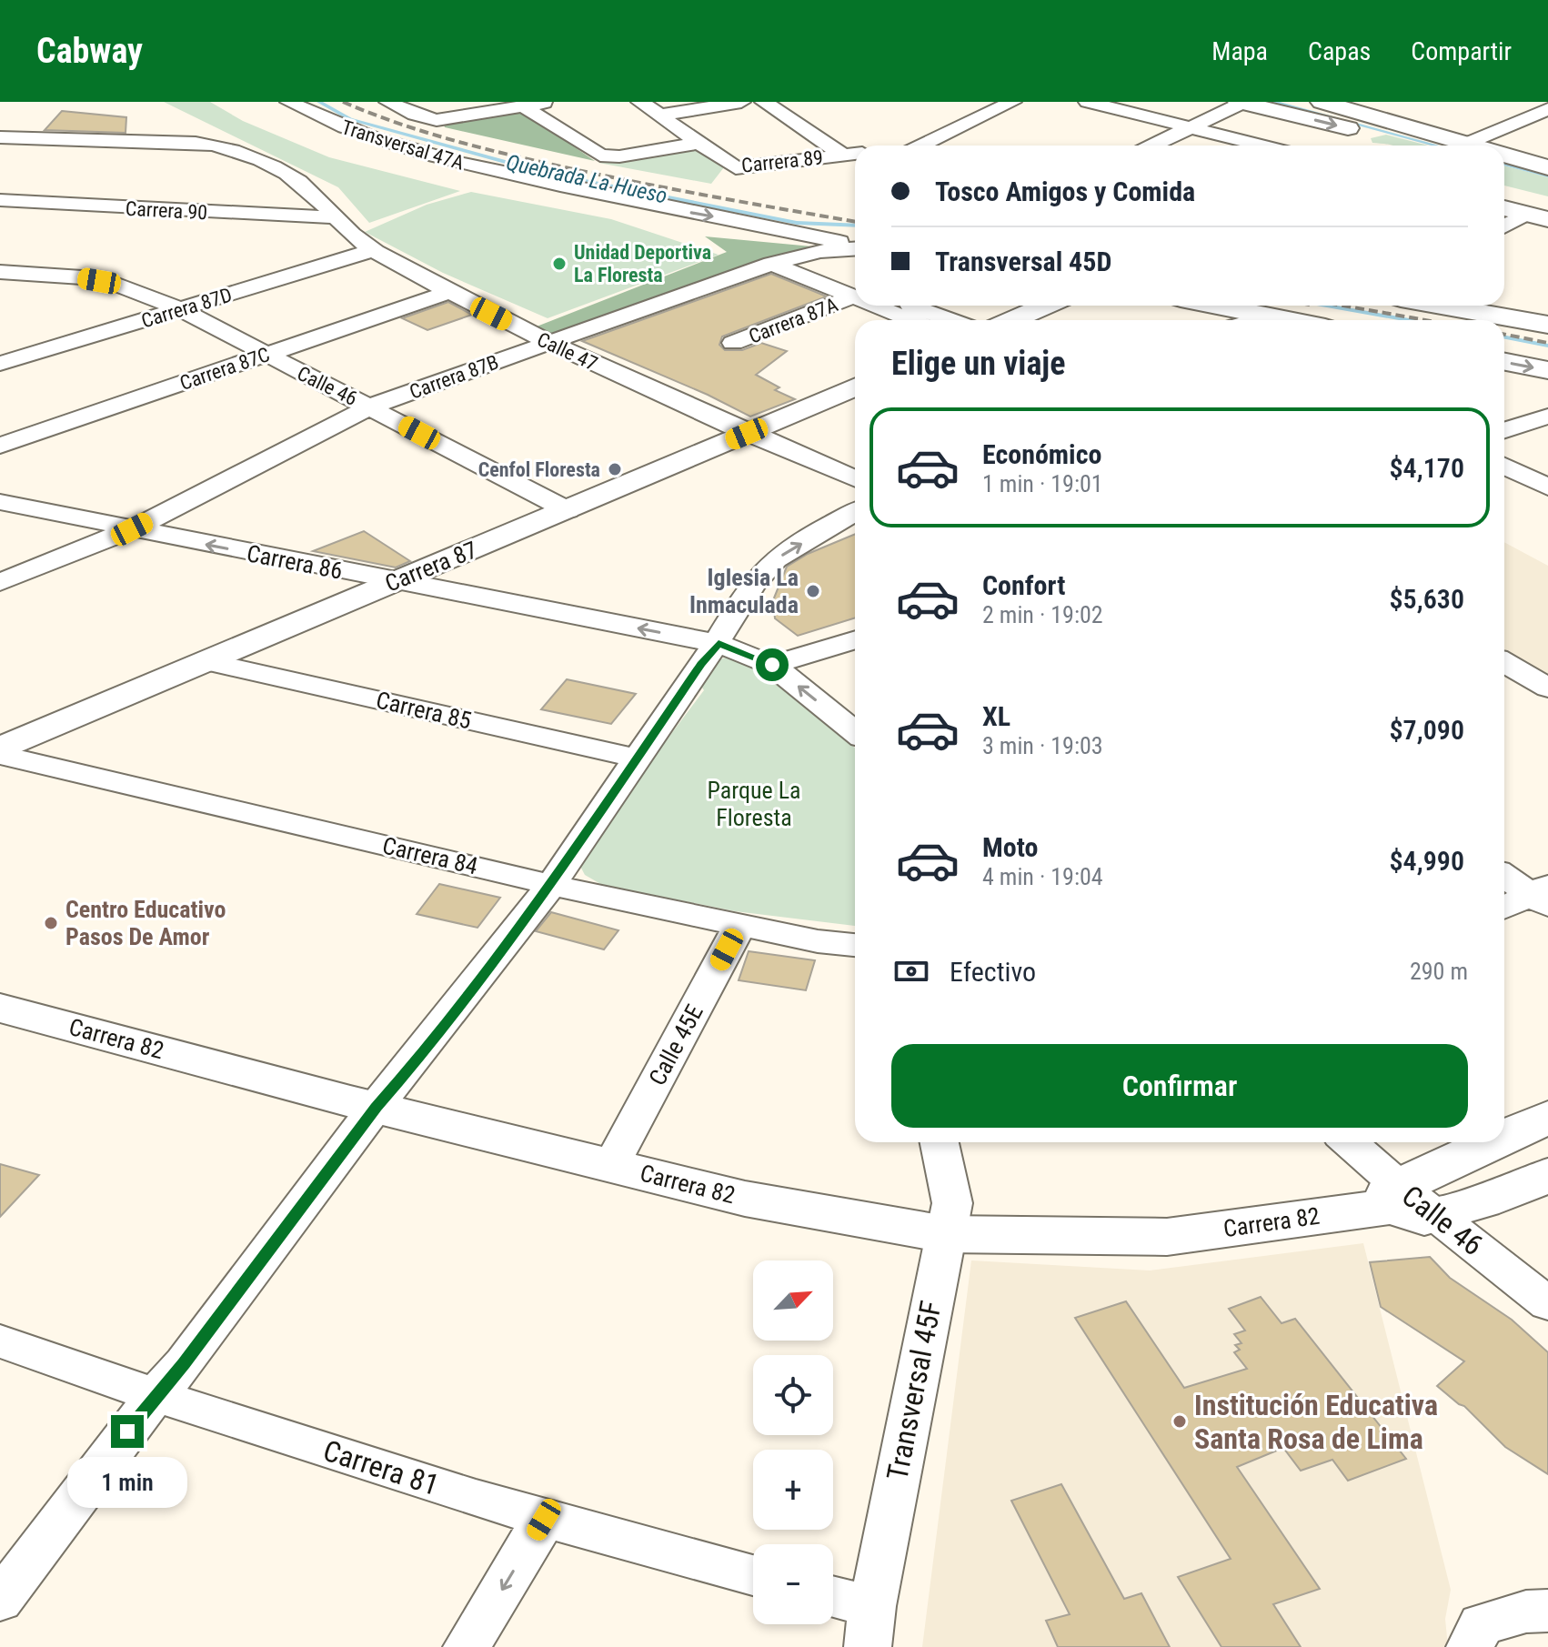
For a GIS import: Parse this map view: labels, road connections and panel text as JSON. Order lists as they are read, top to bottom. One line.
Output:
{"streets":{"street":["Transversal 47A","Carrera 89","Carrera 90","Carrera 87D","Carrera 87A","Calle 47","Carrera 87C","Carrera 87B","Calle 46","Carrera 86","Carrera 87","Carrera 85","Carrera 84","Carrera 82","Calle 45E","Transversal 45F","Carrera 81"]},"crossings":[["Carrera 90","Calle 47"],["Carrera 87D","Calle 47"],["Carrera 87D","Calle 46"],["Calle 47","Carrera 87C"],["Calle 47","Carrera 87B"],["Calle 47","Carrera 87"],["Carrera 87C","Calle 46"],["Carrera 87B","Calle 46"],["Carrera 87B","Carrera 86"],["Calle 46","Carrera 87"],["Calle 46","Carrera 82"],["Carrera 86","Carrera 87"],["Carrera 87","Carrera 85"],["Carrera 84","Calle 45E"],["Carrera 82","Calle 45E"],["Carrera 82","Transversal 45F"]],"one_way":["Carrera 86"],"water":["Quebrada La Hueso"],"parks":["Parque La Floresta"],"places":["Unidad Deportiva La Floresta","Cenfol Floresta","Iglesia La Inmaculada","Centro Educativo Pasos De Amor","Institución Educativa Santa Rosa de Lima"],"north":"top right","page":{"header":"Cabway","nav":["Mapa","Capas","Compartir"],"banner":["Tosco Amigos y Comida","Transversal 45D"],"heading":"Elige un viaje","list":[{"name":"Económico","note":"1 min · 19:01","value":"$4,170"},{"name":"Confort","note":"2 min · 19:02","value":"$5,630"},{"name":"XL","note":"3 min · 19:03","value":"$7,090"},{"name":"Moto","note":"4 min · 19:04","value":"$4,990"}],"pay":["Efectivo","290 m"],"buttons":"Confirmar","map_buttons":["+","−"],"bubble":"1 min"}}
